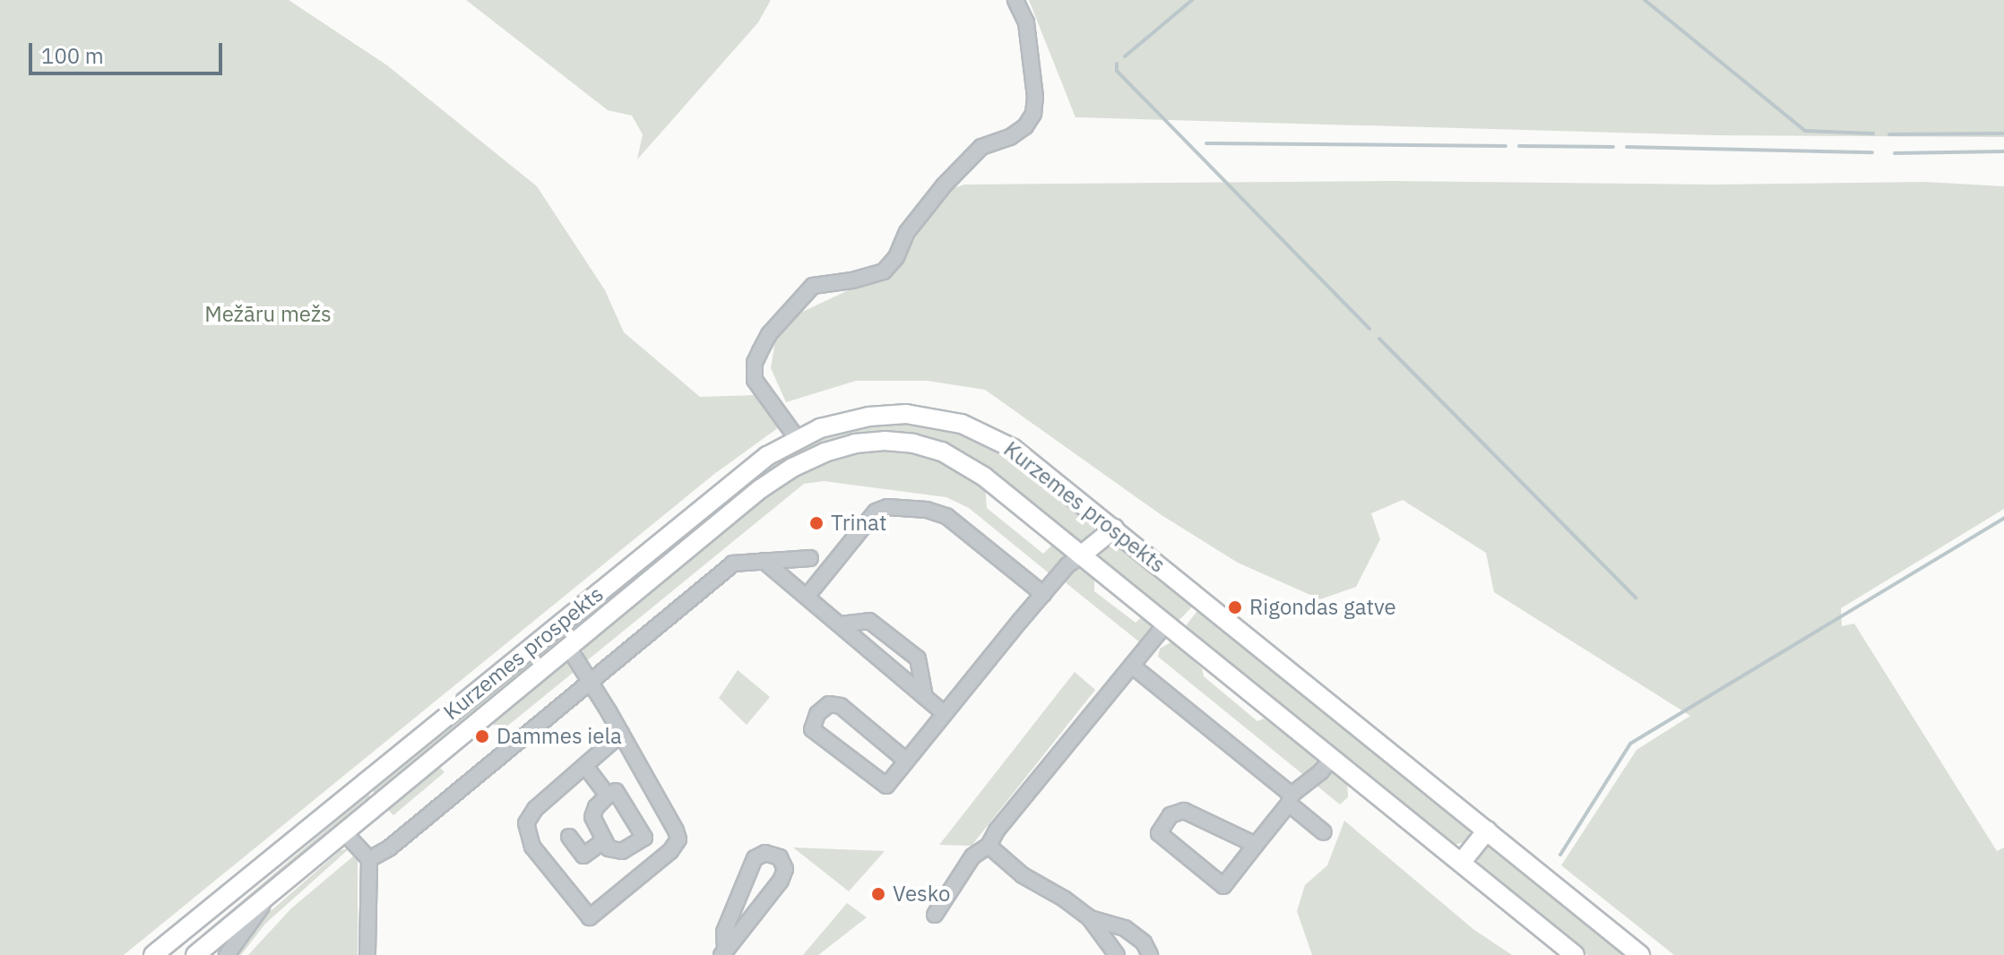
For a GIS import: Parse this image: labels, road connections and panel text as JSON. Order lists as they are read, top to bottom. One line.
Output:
{"streets":{"main road":["Kurzemes prospekts"]},"parks":["Mežāru mežs"],"places":["Trinat","Rigondas gatve","Dammes iela","Vesko"],"scale_bar":"100 m"}
